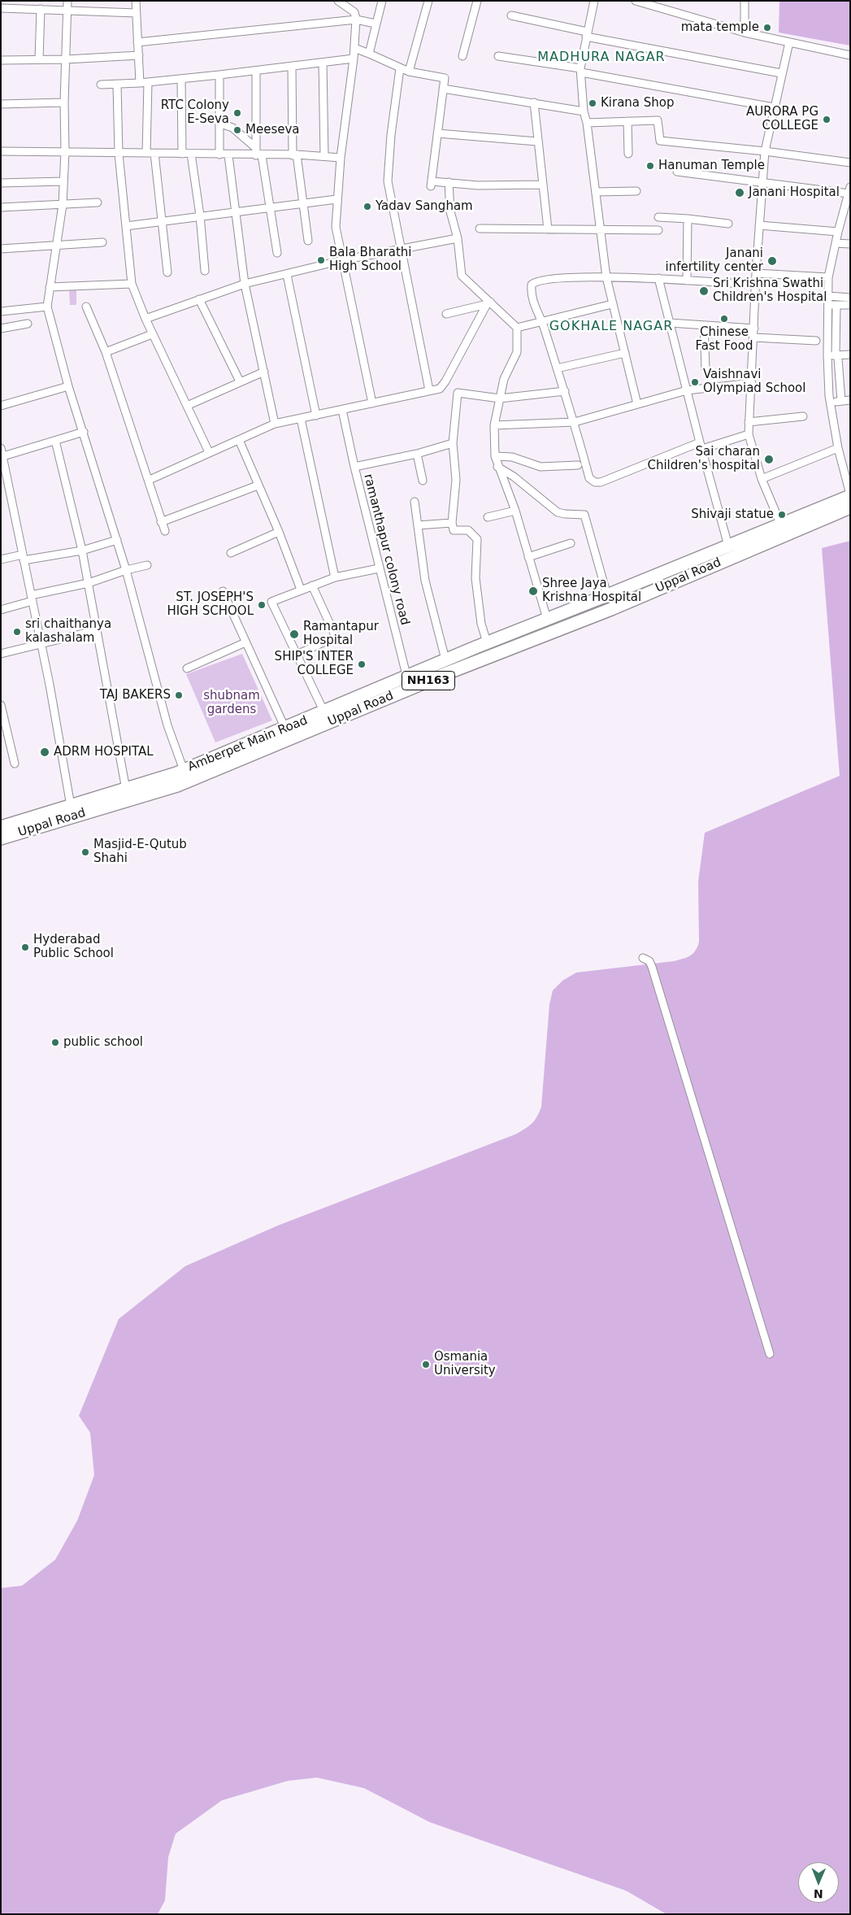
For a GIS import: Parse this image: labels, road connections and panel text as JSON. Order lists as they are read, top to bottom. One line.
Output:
{"streets":{"highway":["Uppal Road","NH163","Amberpet Main Road"],"street":["ramanthapur colony road"]},"crossings":[["ramanthapur colony road","Uppal Road"],["ramanthapur colony road","Amberpet Main Road"],["Uppal Road","Amberpet Main Road"]],"districts":["MADHURA NAGAR","GOKHALE NAGAR"],"parks":["shubnam gardens"],"places":["mata temple","Kirana Shop","RTC Colony E-Seva","AURORA PG COLLEGE","Meeseva","Hanuman Temple","Janani Hospital","Yadav Sangham","Bala Bharathi High School","Janani infertility center","Sri Krishna Swathi Children's Hospital","Chinese Fast Food","Vaishnavi Olympiad School","Sai charan Children's hospital","Shivaji statue","Shree Jaya Krishna Hospital","ST. JOSEPH'S HIGH SCHOOL","sri chaithanya kalashalam","Ramantapur Hospital","SHIP'S INTER COLLEGE","TAJ BAKERS","ADRM HOSPITAL","Masjid-E-Qutub Shahi","Hyderabad Public School","public school","Osmania University"],"north":"bottom"}
